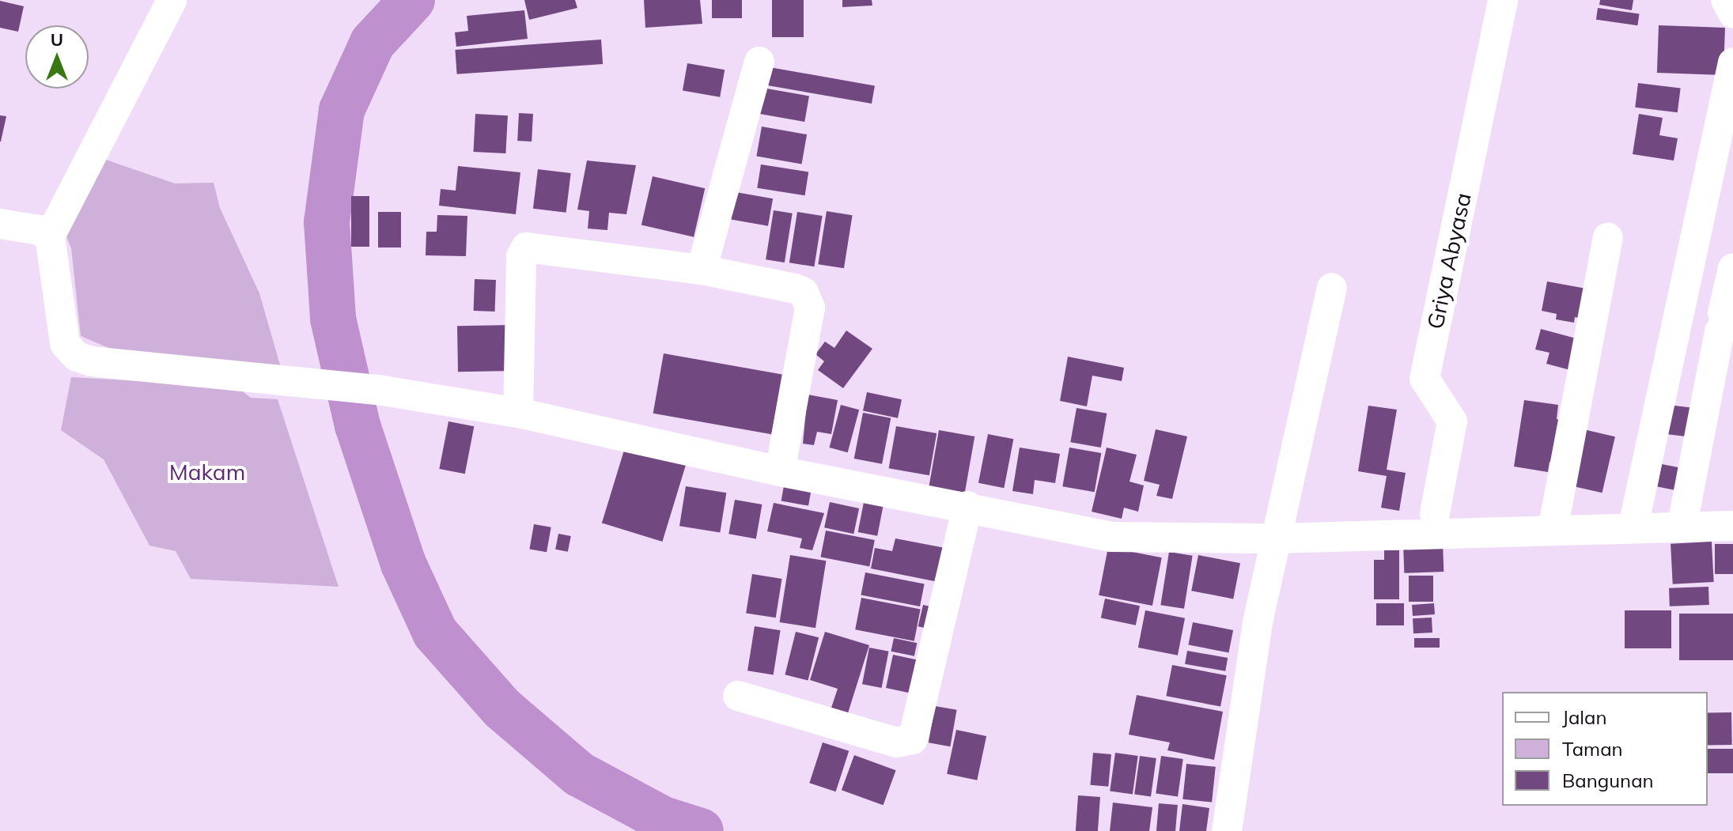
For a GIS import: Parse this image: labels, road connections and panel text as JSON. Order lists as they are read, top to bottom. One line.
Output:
{"streets":{"street":["Griya Abyasa"]},"parks":["Makam"],"legend":["Jalan","Taman","Bangunan"],"north":"top"}
